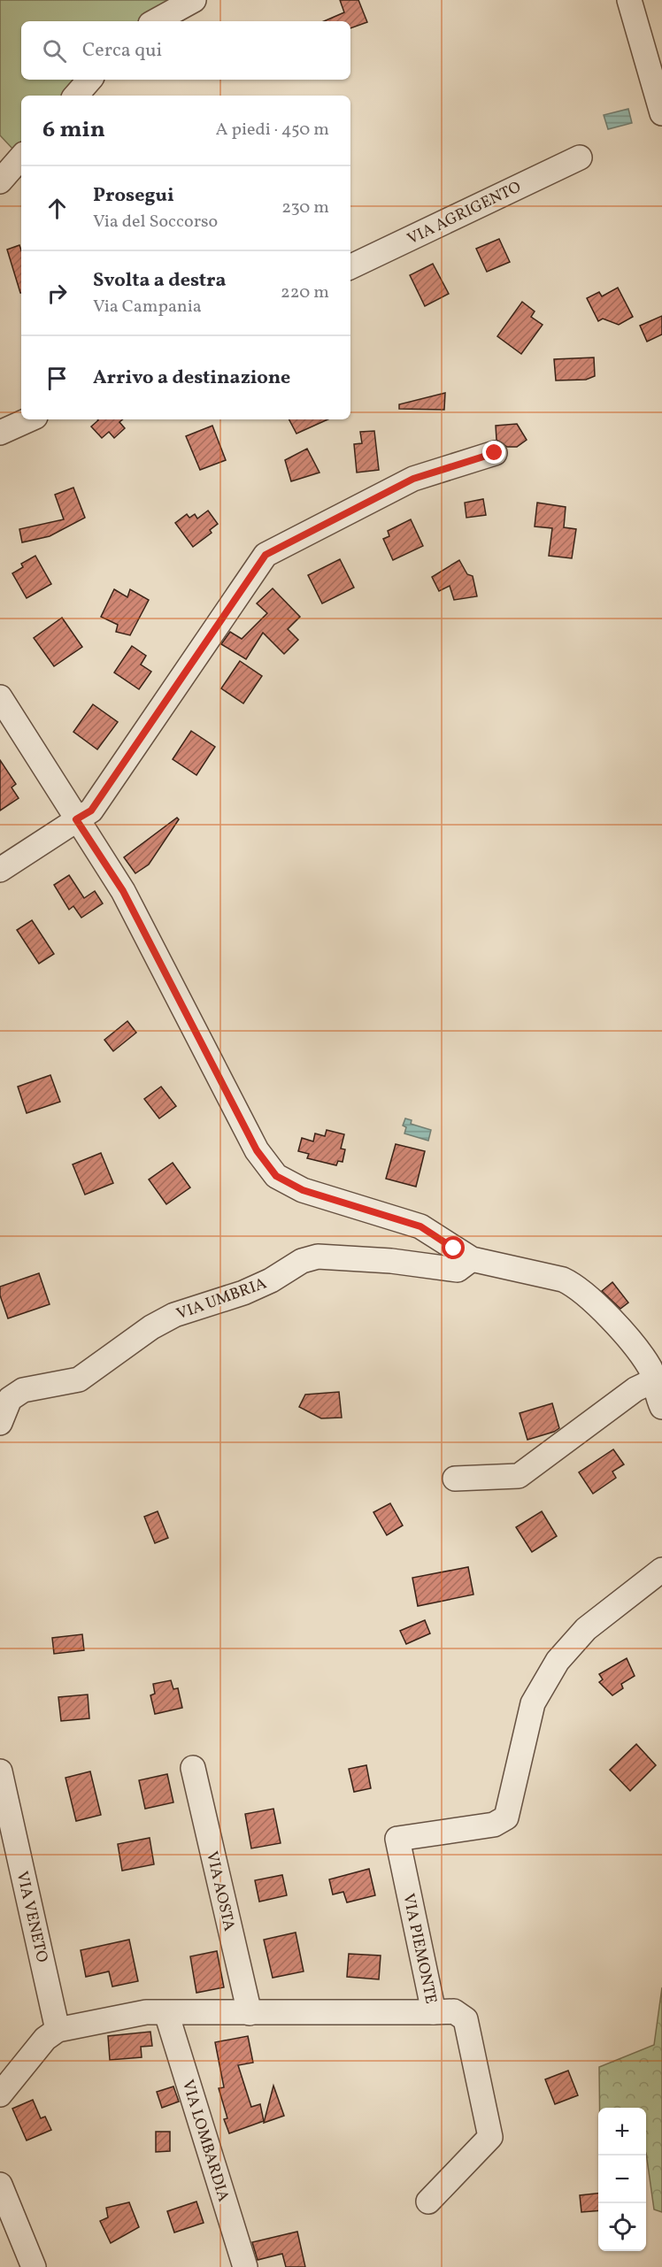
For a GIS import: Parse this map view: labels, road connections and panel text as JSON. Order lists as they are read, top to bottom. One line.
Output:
{"streets":{"street":["VIA AGRIGENTO","VIA UMBRIA","VIA AOSTA","VIA VENETO","VIA PIEMONTE","VIA LOMBARDIA"]},"crossings":[["VIA AOSTA","VIA PIEMONTE"],["VIA VENETO","VIA PIEMONTE"],["VIA PIEMONTE","VIA LOMBARDIA"]],"page":{"search":"Cerca qui","heading":["6 min","A piedi · 450 m"],"list":[["Prosegui","Via del Soccorso","230 m"],["Svolta a destra","Via Campania","220 m"],"Arrivo a destinazione"],"map_buttons":["+","−"]}}
